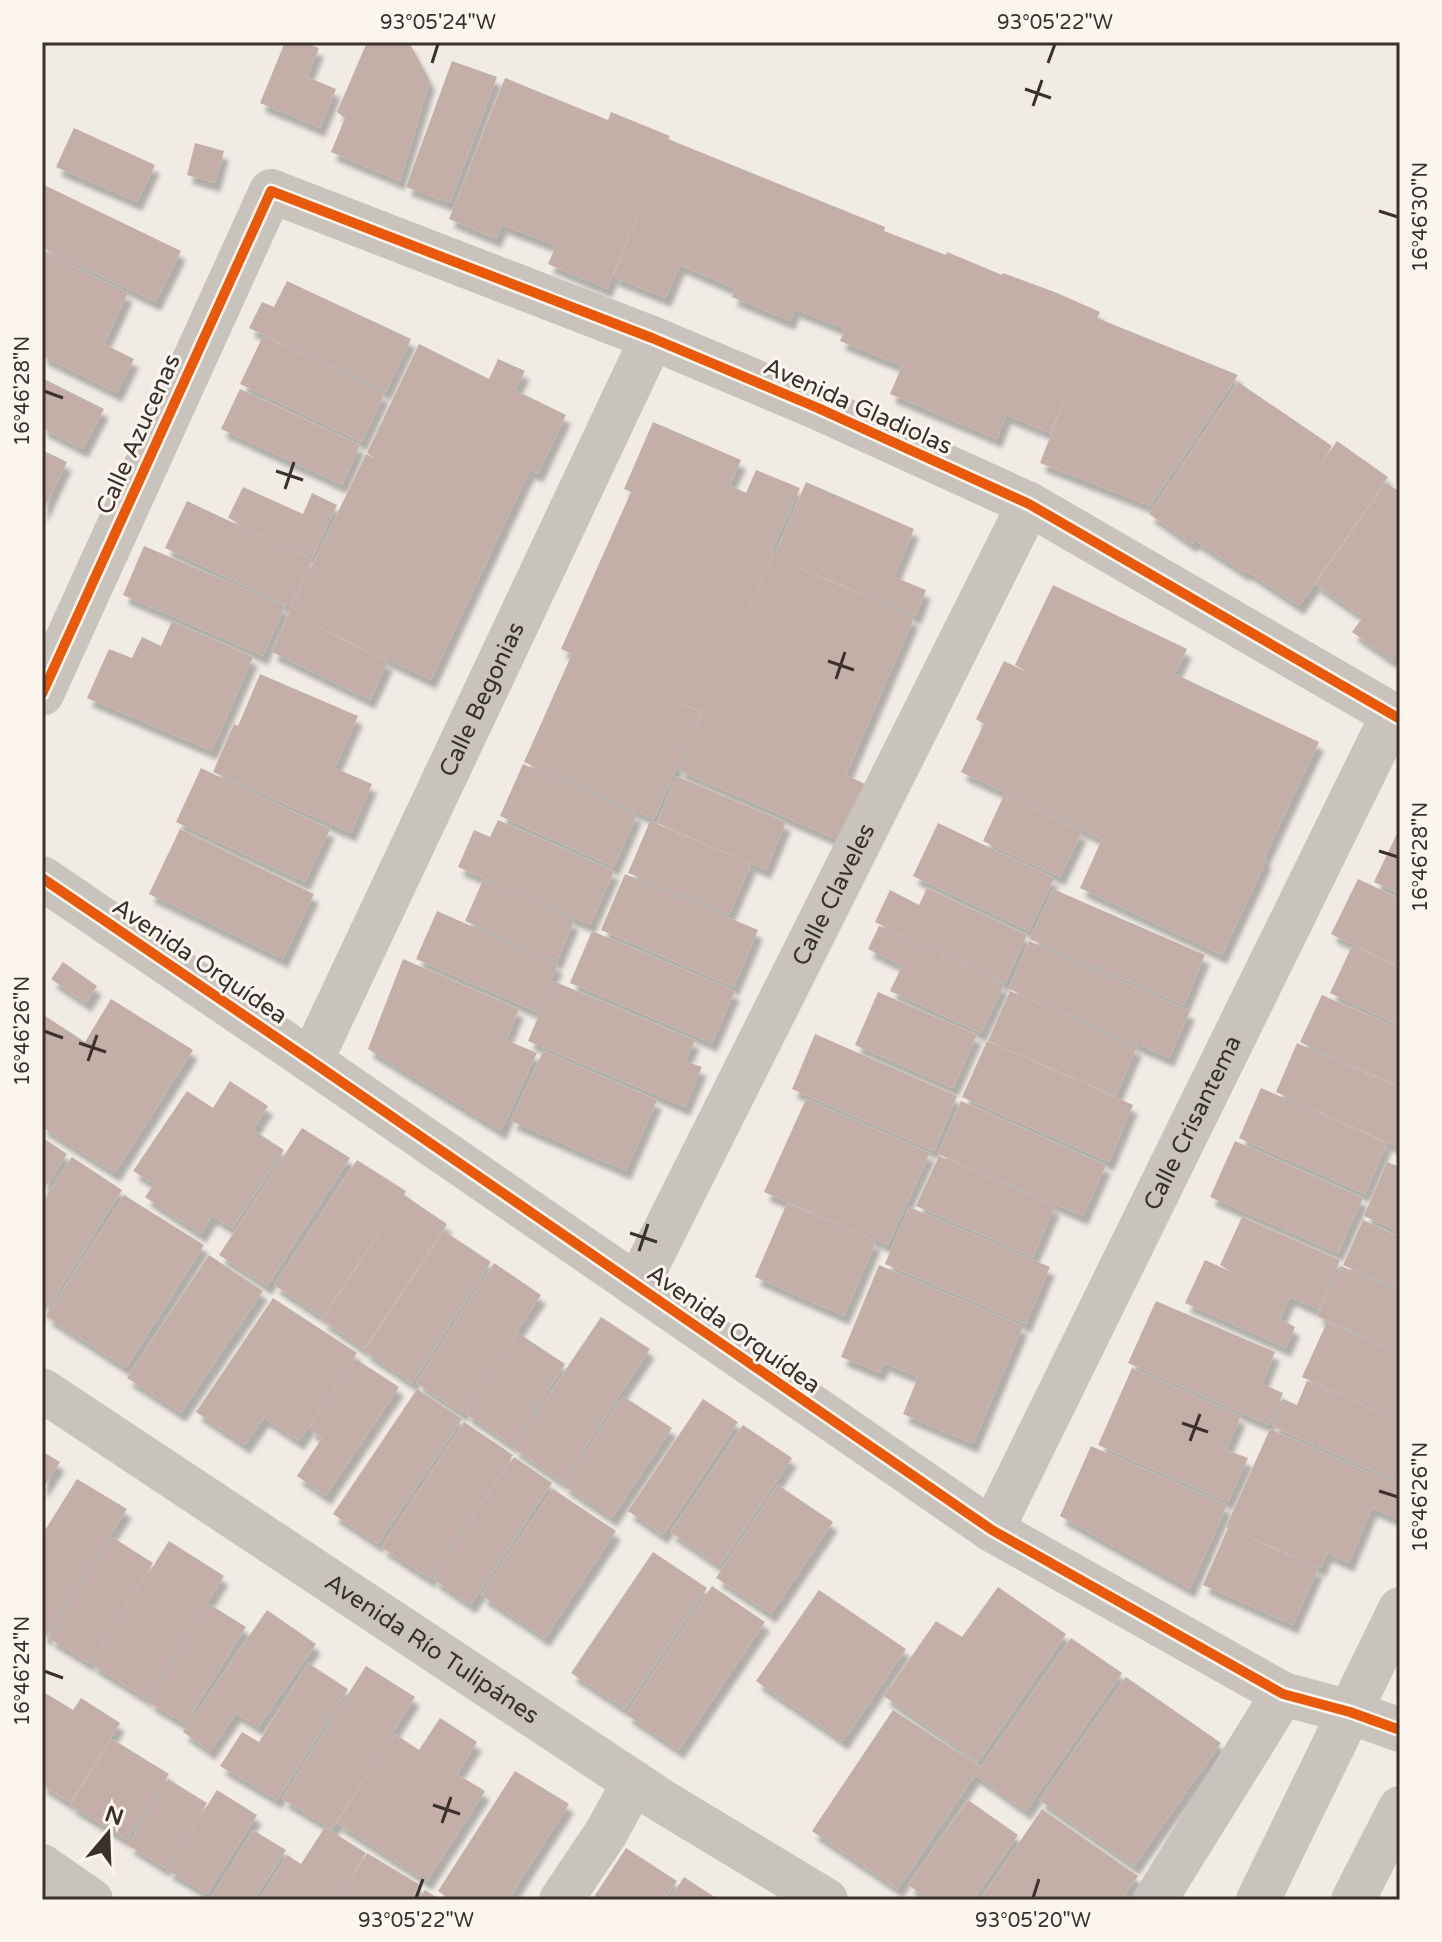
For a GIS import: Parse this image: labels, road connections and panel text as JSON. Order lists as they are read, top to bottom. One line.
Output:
{"streets":{"street":["Avenida Gladiolas","Calle Azucenas","Calle Begonias","Calle Claveles","Avenida Orquídea","Calle Crisantema","Avenida Río Tulipánes"]},"crossings":[["Avenida Gladiolas","Calle Azucenas"],["Avenida Gladiolas","Calle Begonias"],["Avenida Gladiolas","Calle Claveles"],["Avenida Gladiolas","Calle Crisantema"],["Calle Begonias","Avenida Orquídea"],["Calle Claveles","Avenida Orquídea"],["Avenida Orquídea","Calle Crisantema"]],"north":"top","coordinates":["93°05'24\"W","93°05'22\"W","16°46'30\"N","16°46'28\"N","16°46'26\"N","16°46'24\"N","93°05'20\"W"]}
